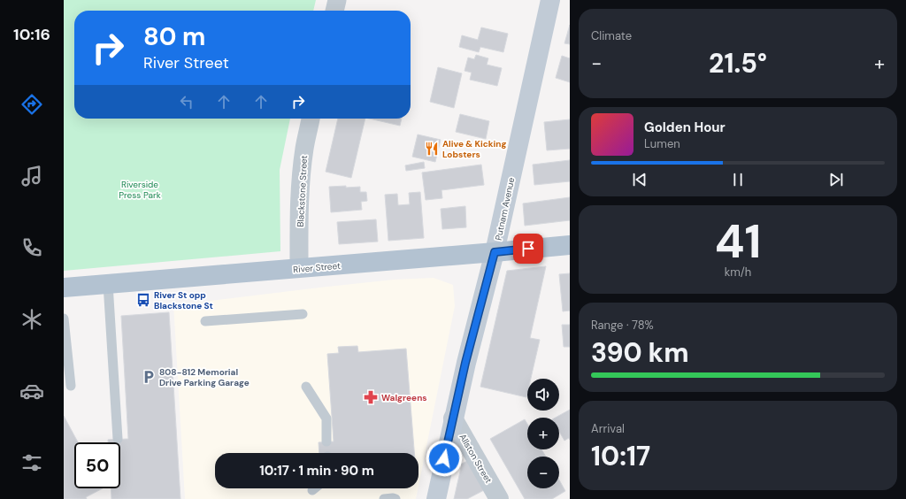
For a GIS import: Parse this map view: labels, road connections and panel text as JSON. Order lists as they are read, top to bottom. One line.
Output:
{"streets":{"main road":["Putnam Avenue","River Street"],"street":["Blackstone Street","Allston Street"]},"crossings":[["Blackstone Street","River Street"],["Putnam Avenue","River Street"],["Putnam Avenue","Allston Street"]],"parks":["Riverside Press Park"],"places":{"restaurant":["Alive & Kicking Lobsters"],"bus stop":["River St opp Blackstone St"],"parking":["808-812 Memorial Drive Parking Garage"],"pharmacy":["Walgreens"]},"page":{"tabs":"10:16","tile":["Climate",["41","km/h"],["Range · 78%","390 km"],["Arrival","10:17"]],"turn":["80 m","River Street"],"heat":["−","21.5°","+"],"song":["Golden Hour","Lumen"],"map_buttons":["+","−"],"limit":"50","trip":"10:17 · 1 min · 90 m"}}
